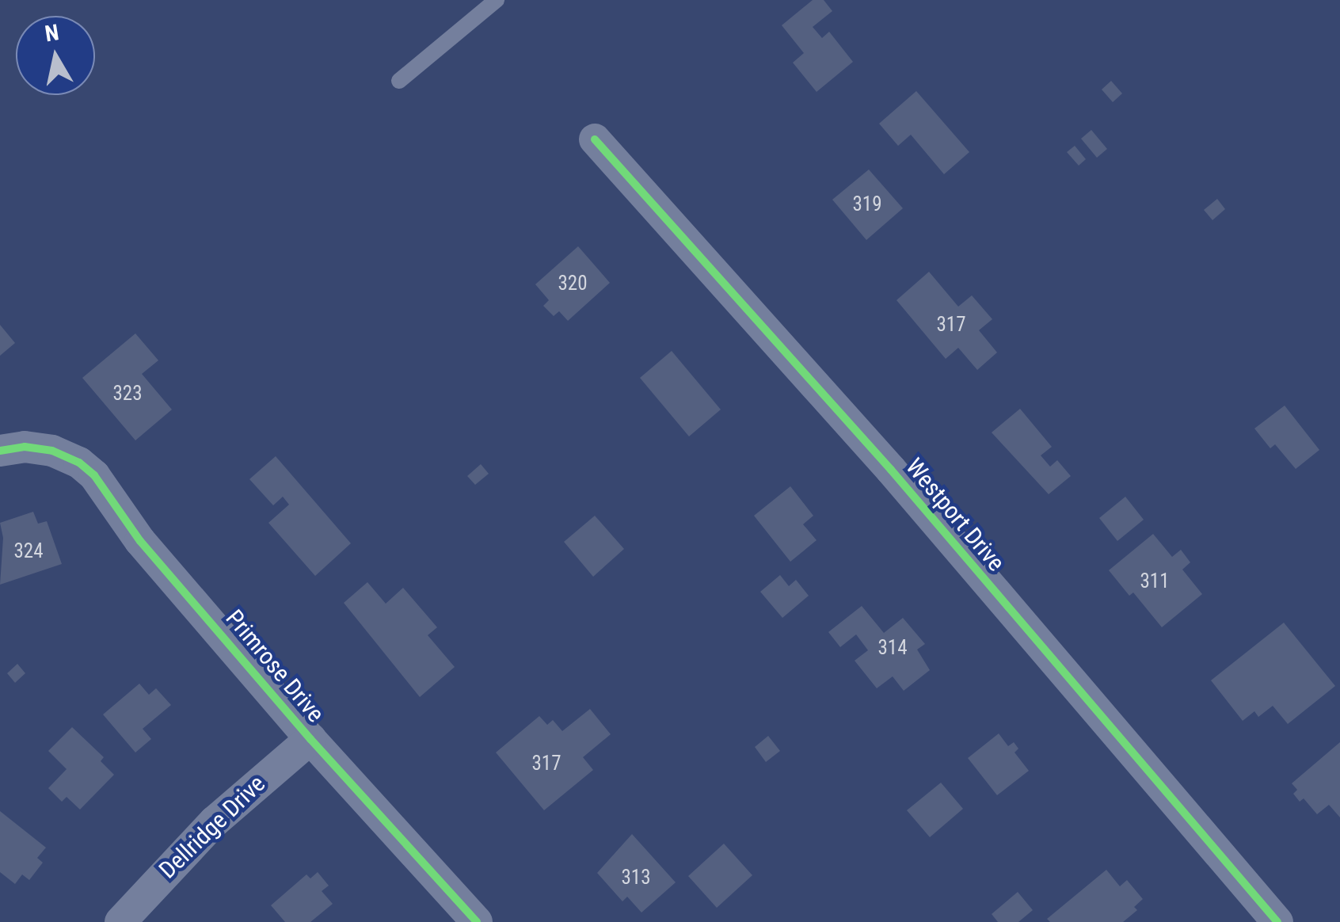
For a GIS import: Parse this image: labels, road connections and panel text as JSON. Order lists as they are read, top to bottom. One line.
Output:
{"streets":{"street":["Westport Drive","Primrose Drive","Dellridge Drive"]},"crossings":[["Primrose Drive","Dellridge Drive"]],"house_numbers":["319","320","317","323","324","311","314","317","313"],"north":"top"}
